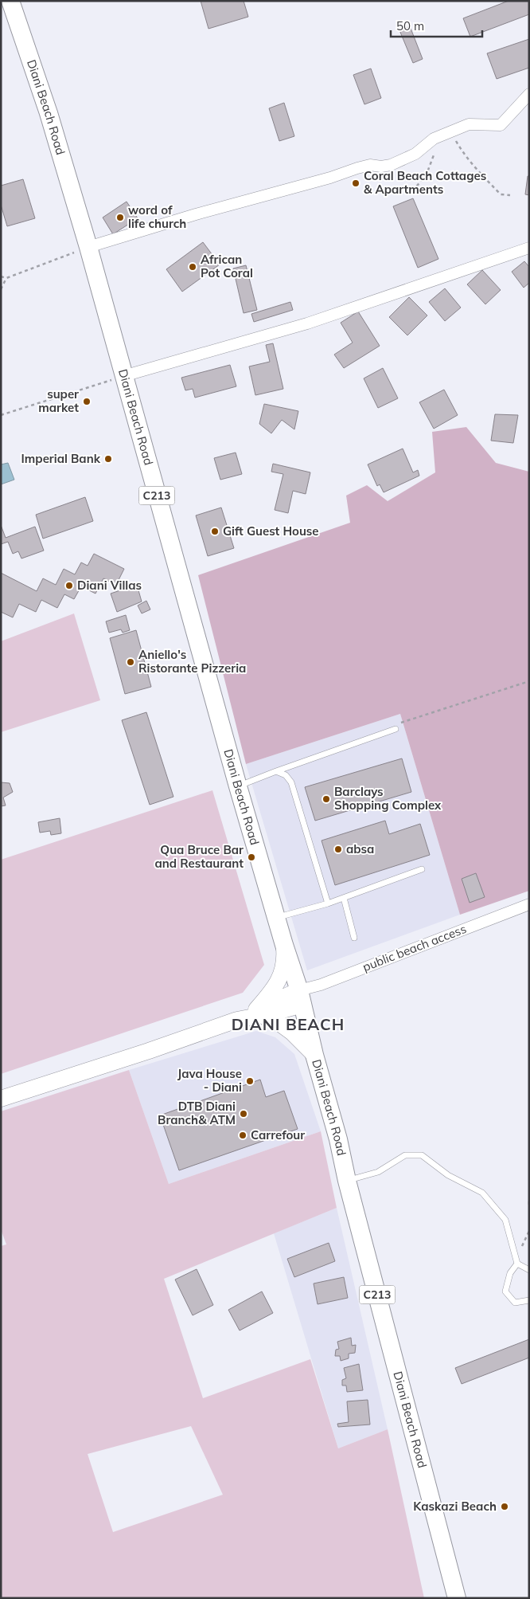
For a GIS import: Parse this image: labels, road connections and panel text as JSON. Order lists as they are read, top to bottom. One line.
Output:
{"streets":{"main road":["Diani Beach Road","C213"],"street":["public beach access"]},"crossings":[["Diani Beach Road","public beach access"]],"districts":["DIANI BEACH"],"places":["Coral Beach Cottages & Apartments","word of life church","African Pot Coral","super market","Imperial Bank","Gift Guest House","Diani Villas","Aniello's Ristorante Pizzeria","Barclays Shopping Complex","absa","Qua Bruce Bar and Restaurant","Java House - Diani","DTB Diani Branch& ATM","Carrefour","Kaskazi Beach"],"scale_bar":"50 m"}
